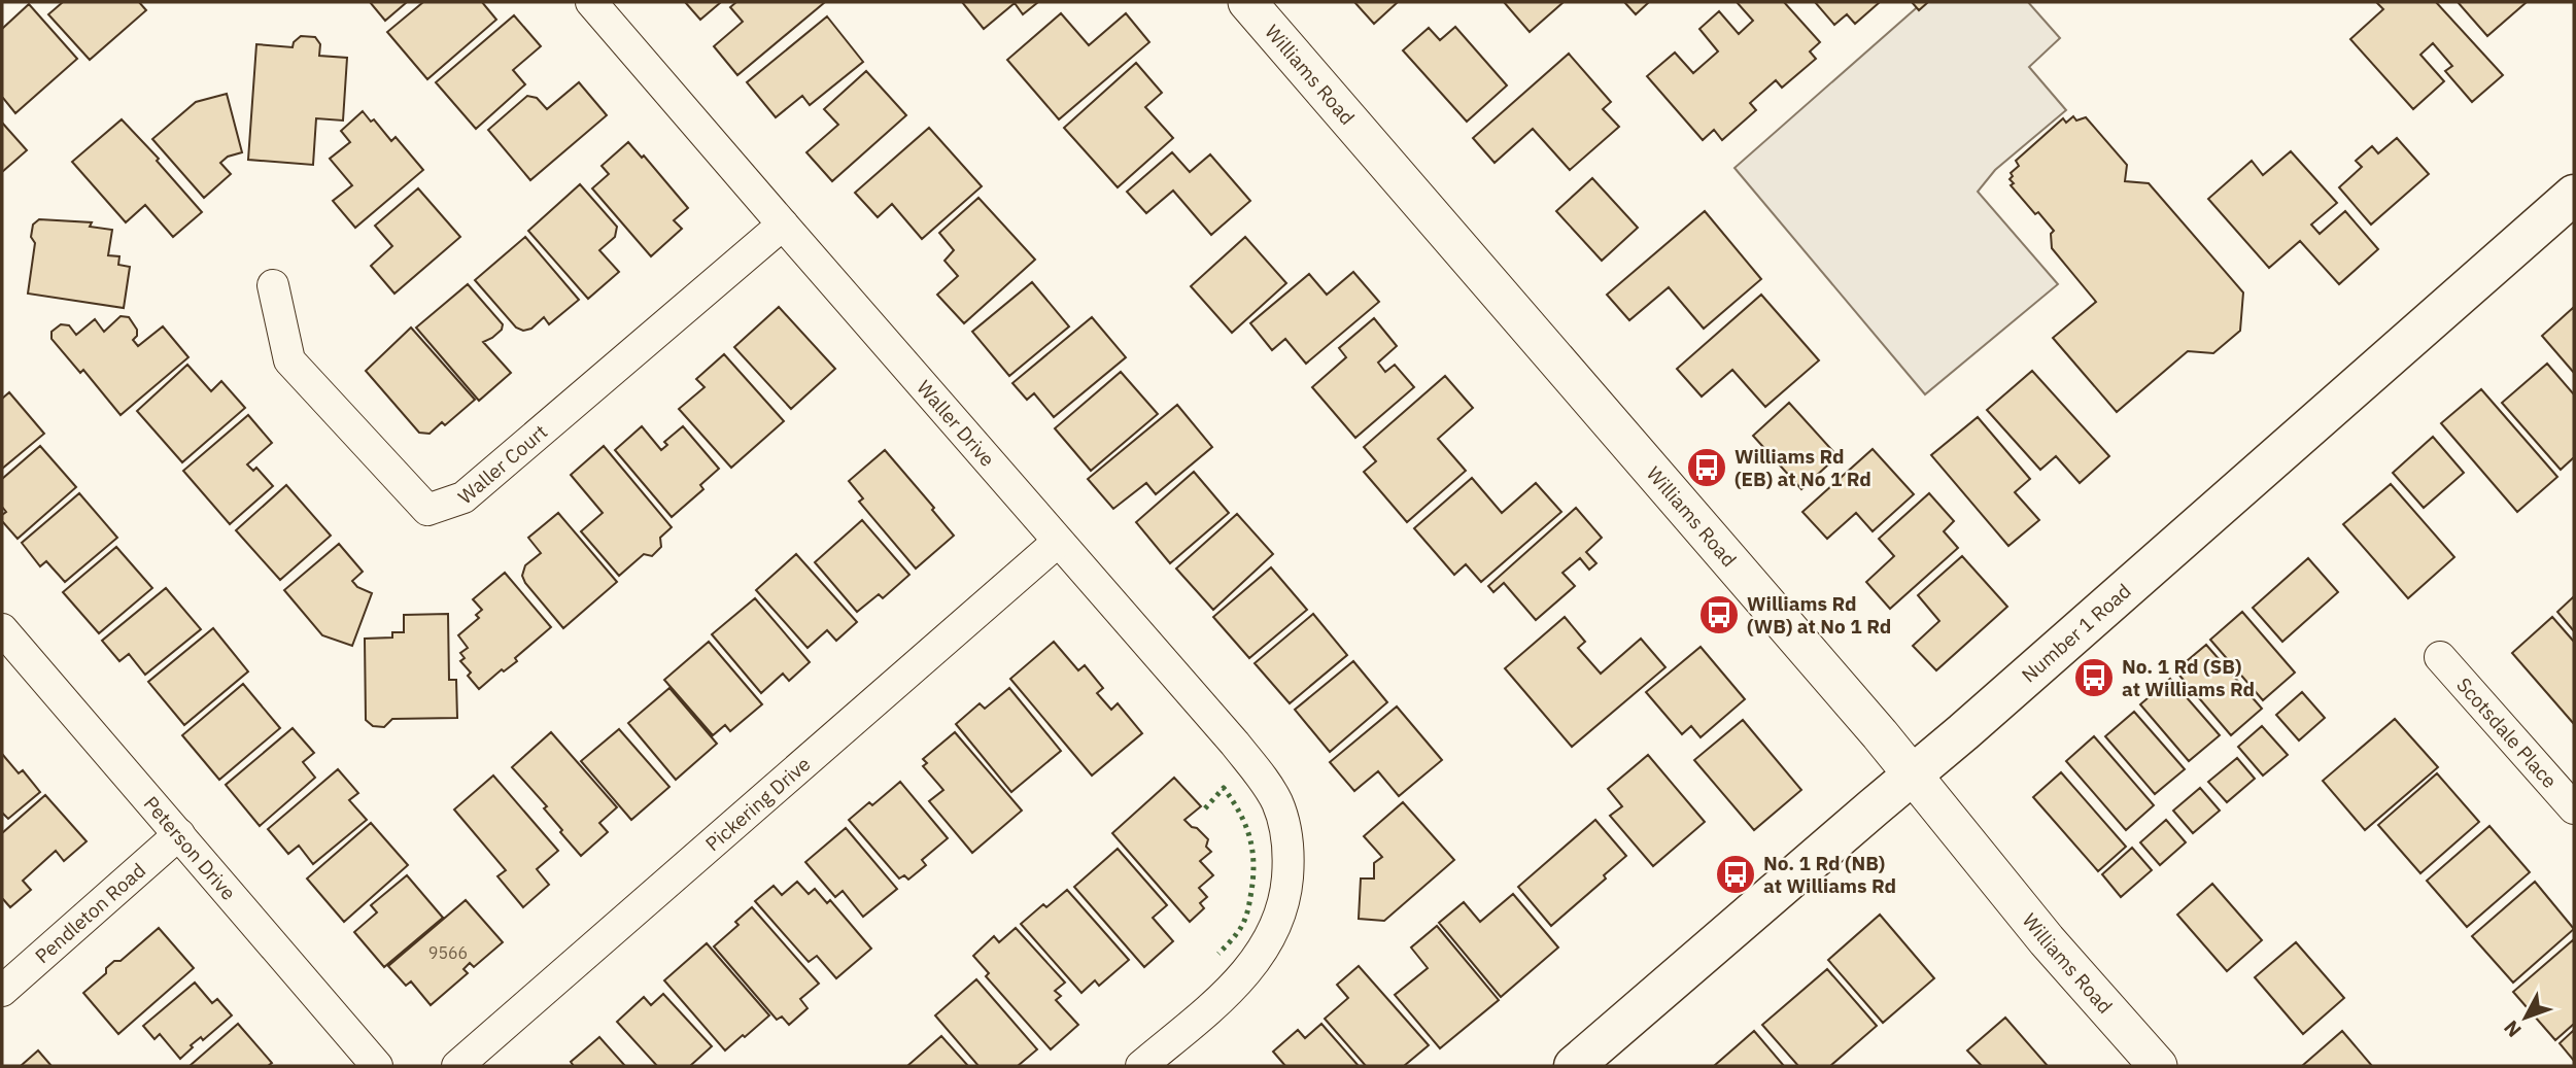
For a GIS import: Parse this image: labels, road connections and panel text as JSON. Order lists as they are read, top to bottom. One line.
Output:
{"streets":{"main road":["Number 1 Road"],"street":["Williams Road","Waller Drive","Waller Court","Scotsdale Place","Pickering Drive","Peterson Drive","Pendleton Road"]},"crossings":[["Williams Road","Number 1 Road"],["Waller Drive","Waller Court"],["Waller Drive","Pickering Drive"],["Peterson Drive","Pendleton Road"]],"places":{"bus stop":["Williams Rd (EB) at No 1 Rd","Williams Rd (WB) at No 1 Rd","No. 1 Rd (SB) at Williams Rd","No. 1 Rd (NB) at Williams Rd"]},"house_numbers":["9566"],"north":"bottom left"}
